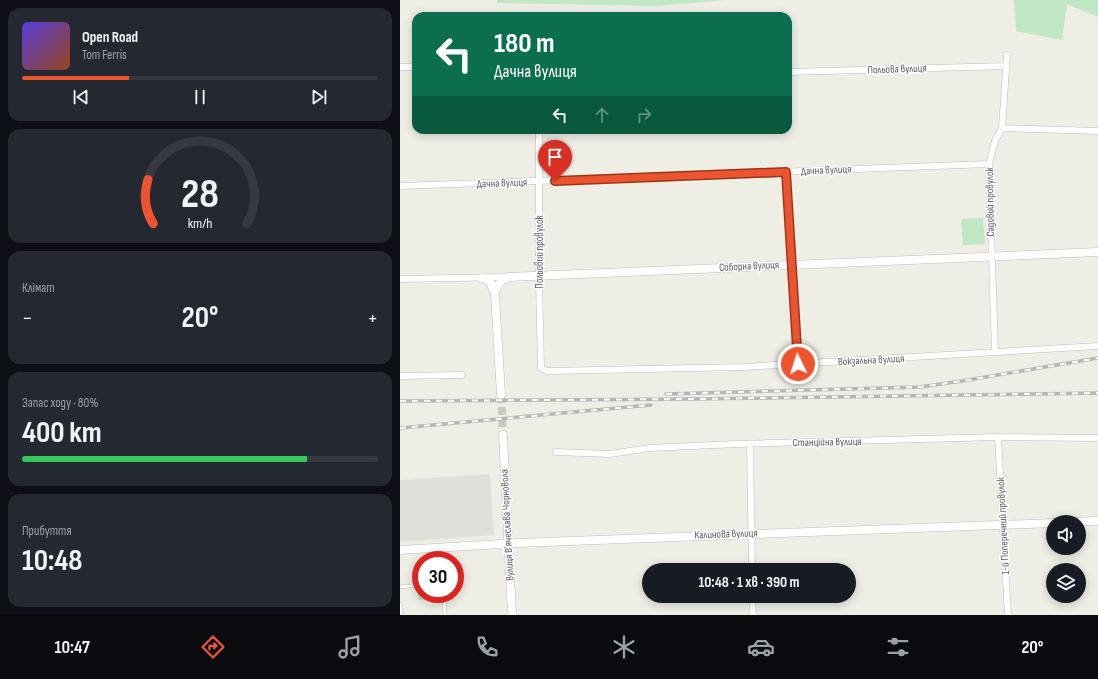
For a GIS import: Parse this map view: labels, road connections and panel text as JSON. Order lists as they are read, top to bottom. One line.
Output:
{"streets":{"street":["Польова вулиця","Дачна вулиця","Садовий провулок","Польовий провулок","Соборна вулиця","Вокзальна вулиця","Станційна вулиця","вулиця Вʼячеслава Чорновола","1-й Поперечний провулок","Калинова вулиця"]},"crossings":[["Польова вулиця","Садовий провулок"],["Дачна вулиця","Садовий провулок"],["Дачна вулиця","Польовий провулок"],["Садовий провулок","Соборна вулиця"],["Садовий провулок","Вокзальна вулиця"],["Польовий провулок","Соборна вулиця"],["Польовий провулок","Вокзальна вулиця"],["Станційна вулиця","1-й Поперечний провулок"],["вулиця Вʼячеслава Чорновола","Калинова вулиця"],["1-й Поперечний провулок","Калинова вулиця"]],"page":{"turn":["180 m","Дачна вулиця"],"song":["Open Road","Tom Ferris"],"tile":["Клімат",["Запас ходу · 80%","400 km"],["Прибуття","10:48"]],"heat":["−","20°","+"],"limit":"30","trip":"10:48 · 1 хв · 390 m","tabs":["10:47","20°"],"gauge":["28","km/h"]}}
